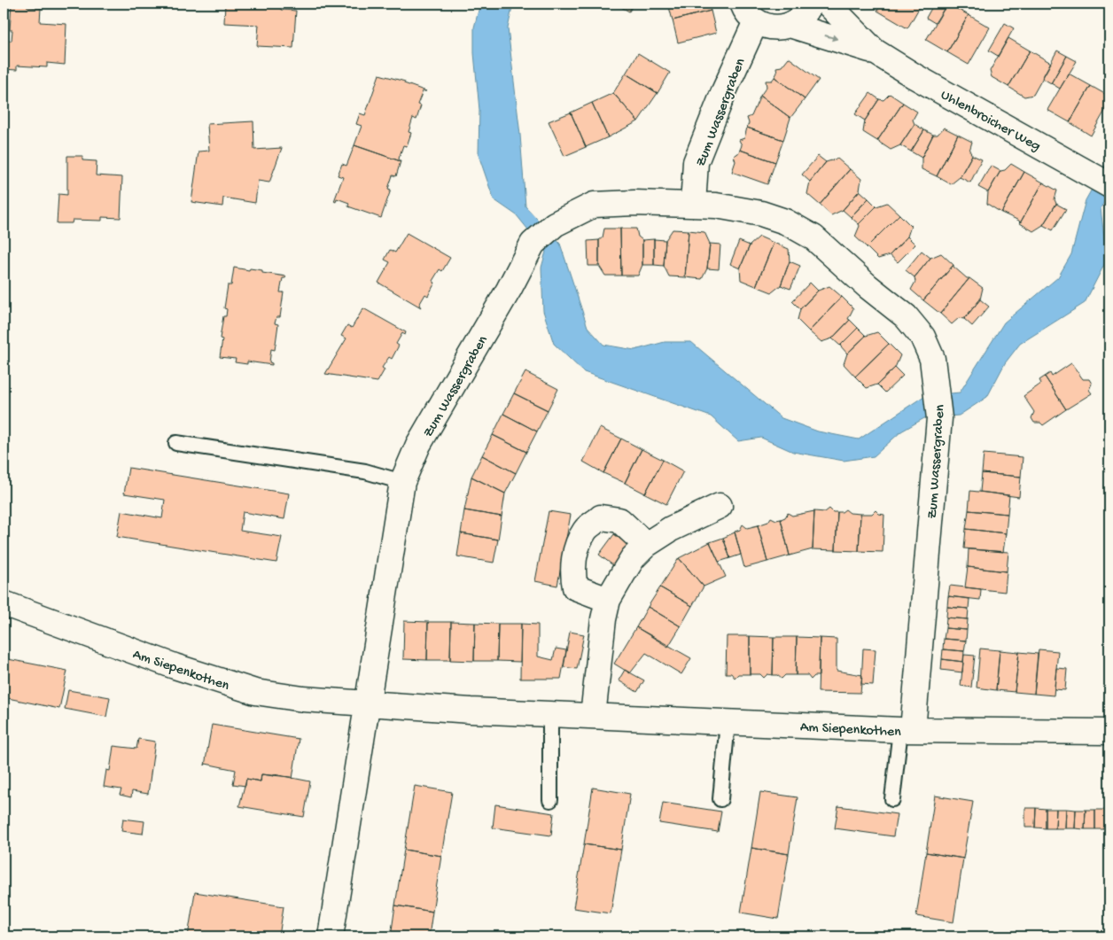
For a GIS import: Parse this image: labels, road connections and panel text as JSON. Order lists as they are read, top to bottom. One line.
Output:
{"streets":{"street":["Zum Wassergraben","Uhlenbroicher Weg","Am Siepenkothen"]},"crossings":[["Zum Wassergraben","Uhlenbroicher Weg"],["Zum Wassergraben","Am Siepenkothen"]]}
